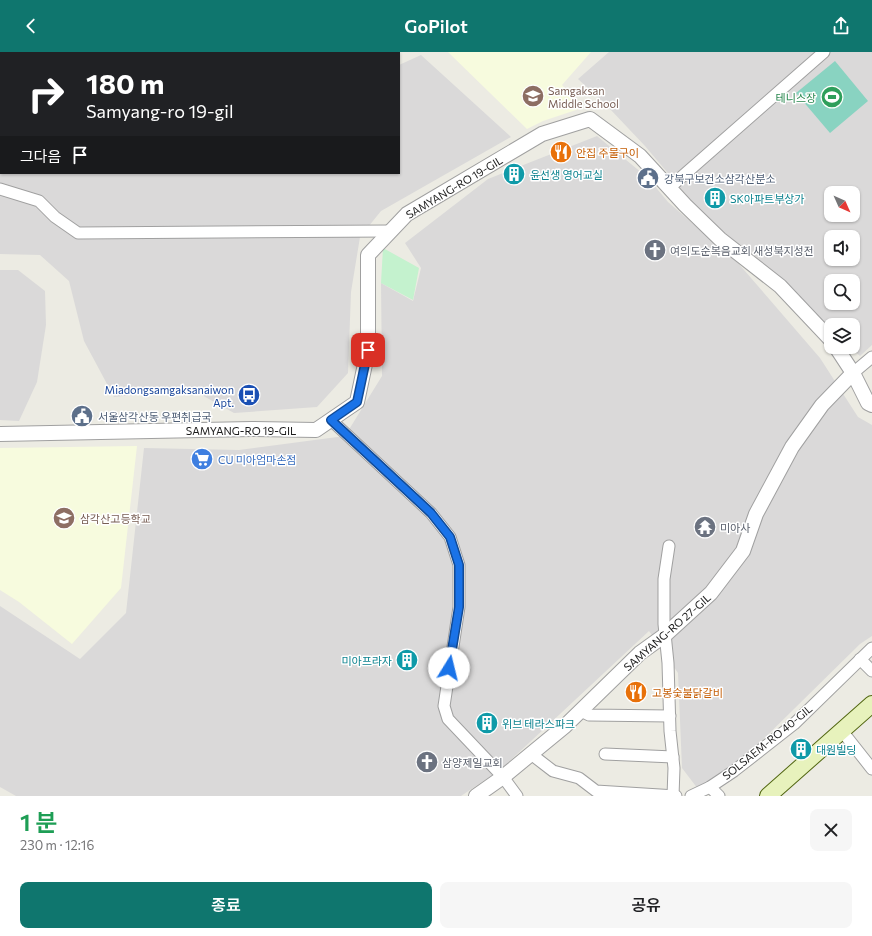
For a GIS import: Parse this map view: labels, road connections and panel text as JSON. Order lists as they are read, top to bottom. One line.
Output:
{"streets":{"street":["SAMYANG-RO 19-GIL","SAMYANG-RO 27-GIL","SOLSAEM-RO 40-GIL"]},"places":{"school or university":["Samgaksan Middle School","삼각산고등학교"],"sports":["테니스장"],"restaurant":["안집 주물구이","고봉숯불닭갈비"],"building":["윤선생 영어교실","SK아파트부상가","미아프라자","위브 테라스파크","대원빌딩"],"public building":["강북구보건소삼각산분소","서울삼각산동 우편취급국"],"church":["여의도순복음교회 새성북지성전","삼양제일교회"],"bus stop":["Miadongsamgaksanaiwon Apt."],"supermarket":["CU 미아엄마손점"],"temple":["미아사"]},"north":"bottom right","page":{"header":"GoPilot","turn":["180 m","Samyang-ro 19-gil"],"then":"그다음","heading":["1 분","230 m · 12:16"],"buttons":["종료","공유"]}}
